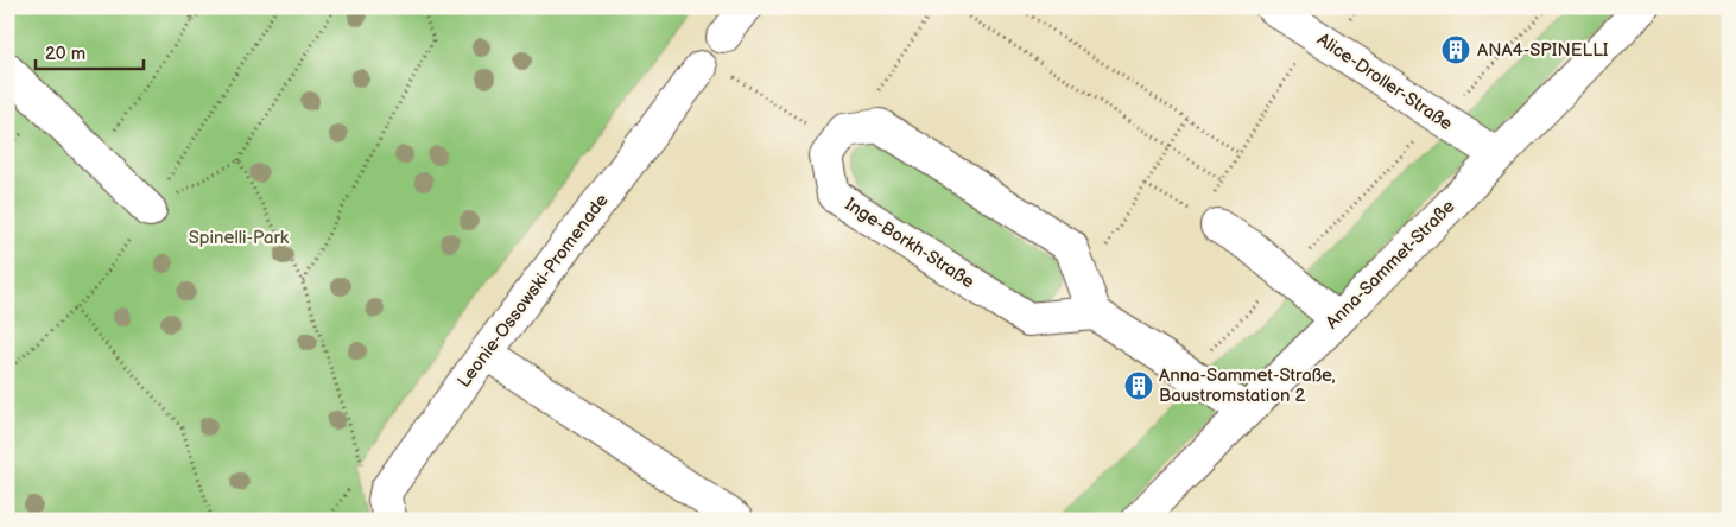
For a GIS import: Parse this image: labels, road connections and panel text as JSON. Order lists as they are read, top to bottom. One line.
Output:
{"streets":{"street":["Alice-Droller-Straße","Inge-Borkh-Straße","Anna-Sammet-Straße","Leonie-Ossowski-Promenade"]},"crossings":[["Alice-Droller-Straße","Anna-Sammet-Straße"]],"parks":["Spinelli-Park"],"places":{"building":["ANA4-SPINELLI","Anna-Sammet-Straße, Baustromstation 2"]},"scale_bar":"20 m"}
